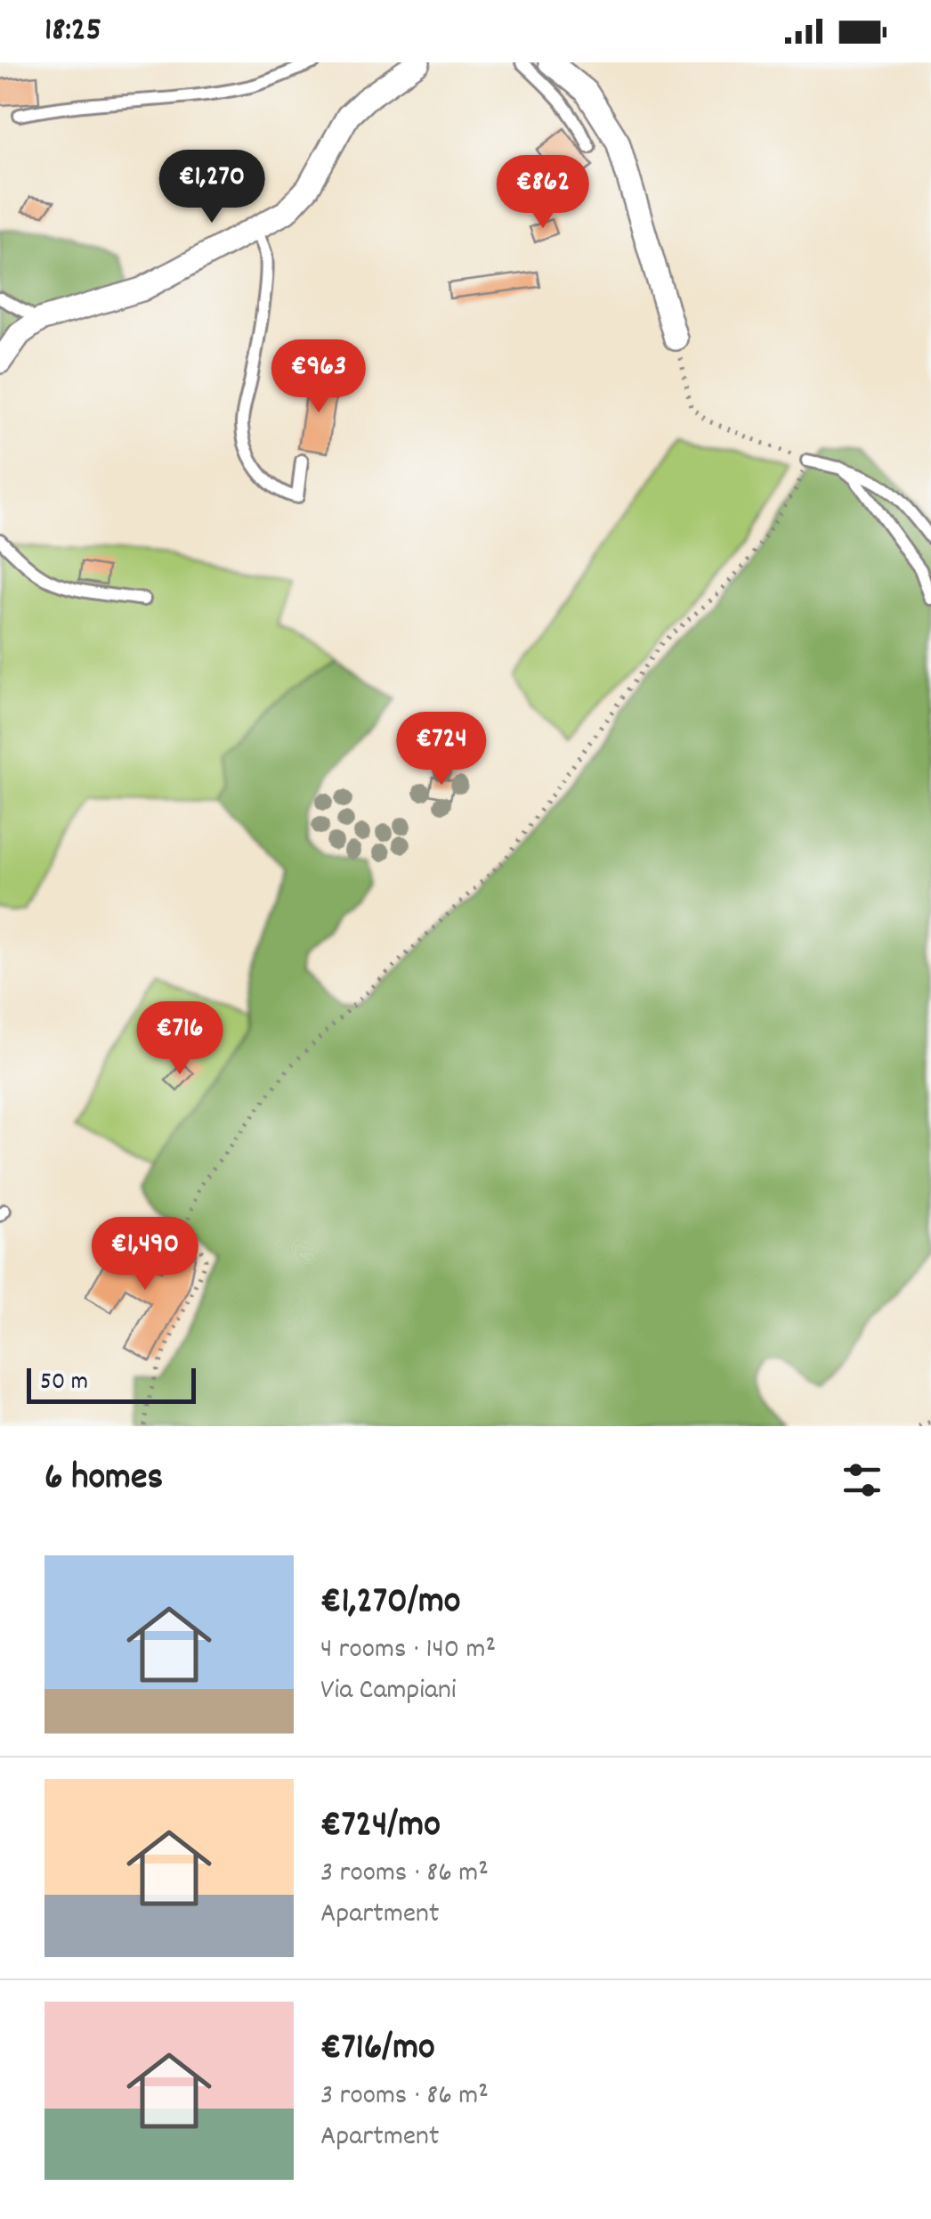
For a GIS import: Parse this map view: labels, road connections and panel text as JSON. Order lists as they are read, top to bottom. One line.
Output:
{"scale_bar":"50 m","page":{"status":"18:25","price":["€1,270","€862","€963","€724","€716","€1,490"],"scale":"50 m","heading":"6 homes","list":[{"name":"€1,270/mo","note":"4 rooms · 140 m² · Via Campiani"},{"name":"€724/mo","note":"3 rooms · 86 m² · Apartment"},{"name":"€716/mo","note":"3 rooms · 86 m² · Apartment"}]}}
